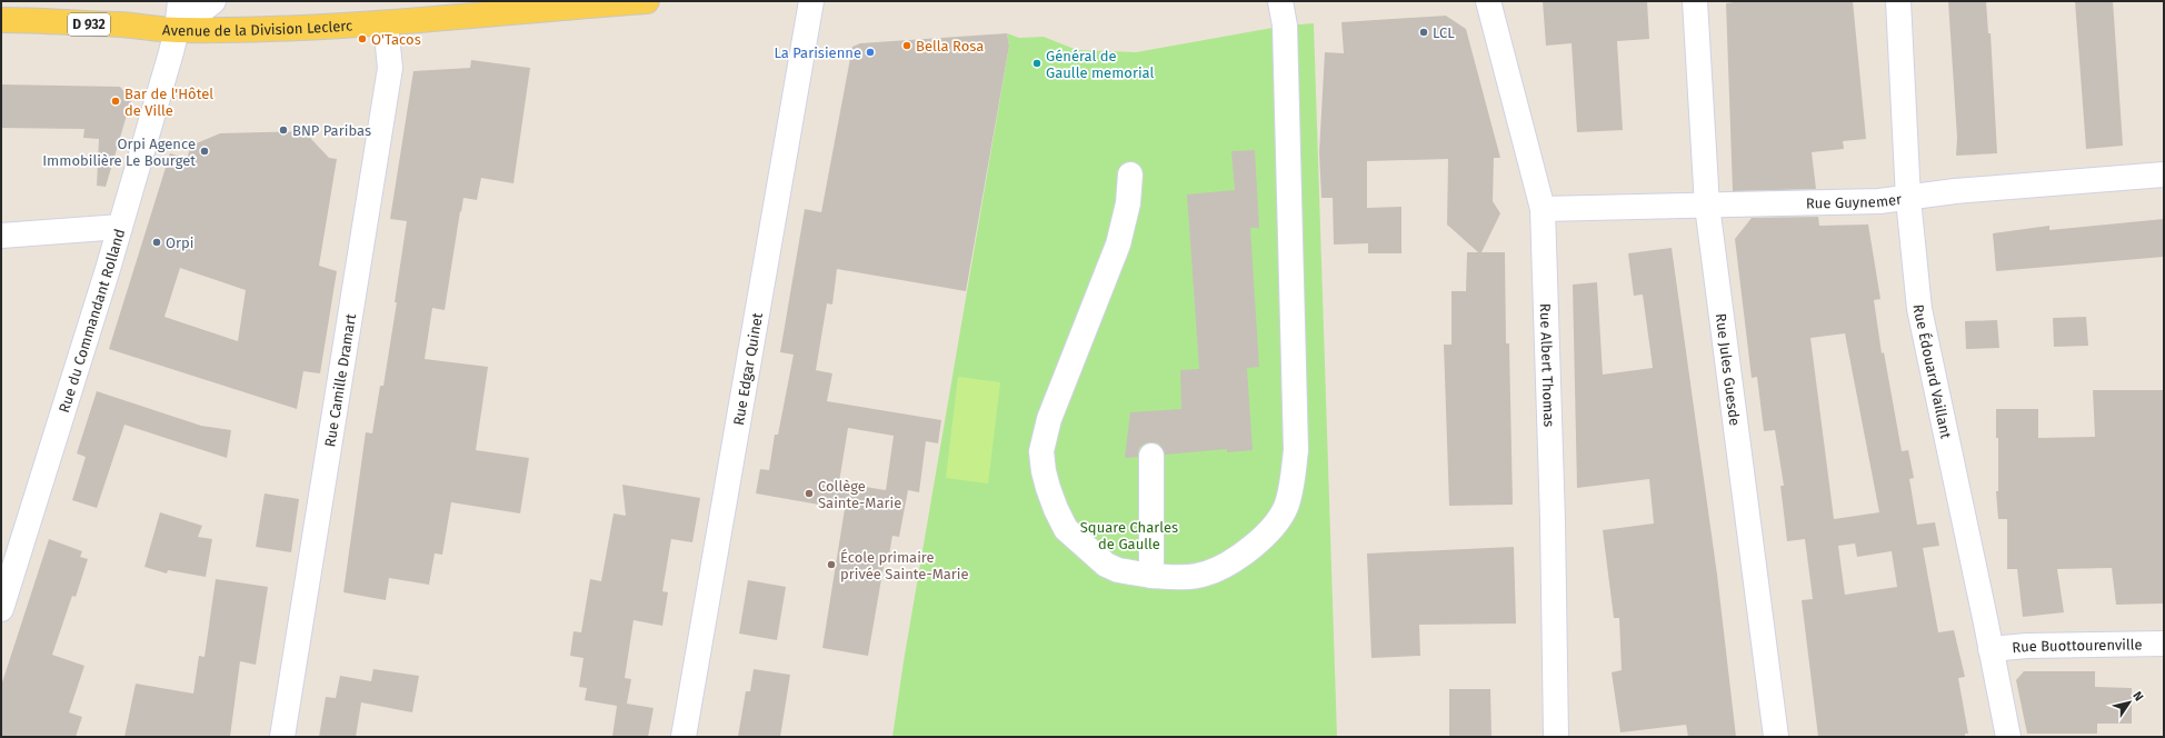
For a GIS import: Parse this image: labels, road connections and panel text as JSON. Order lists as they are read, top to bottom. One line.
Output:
{"streets":{"main road":["D 932","Avenue de la Division Leclerc"],"street":["Rue Guynemer","Rue du Commandant Rolland","Rue Albert Thomas","Rue Edgar Quinet","Rue Jules Guesde","Rue Édouard Vaillant","Rue Camille Dramart","Rue Buottourenville"]},"crossings":[["Avenue de la Division Leclerc","Rue du Commandant Rolland"],["Avenue de la Division Leclerc","Rue Camille Dramart"],["Rue Guynemer","Rue Albert Thomas"],["Rue Guynemer","Rue Jules Guesde"],["Rue Guynemer","Rue Édouard Vaillant"],["Rue Édouard Vaillant","Rue Buottourenville"]],"parks":["Square Charles de Gaulle"],"places":["LCL","O'Tacos","Bella Rosa","La Parisienne","Général de Gaulle memorial","Bar de l'Hôtel de Ville","BNP Paribas","Orpi Agence Immobilière Le Bourget","Orpi","Collège Sainte-Marie","École primaire privée Sainte-Marie"],"north":"top right"}
